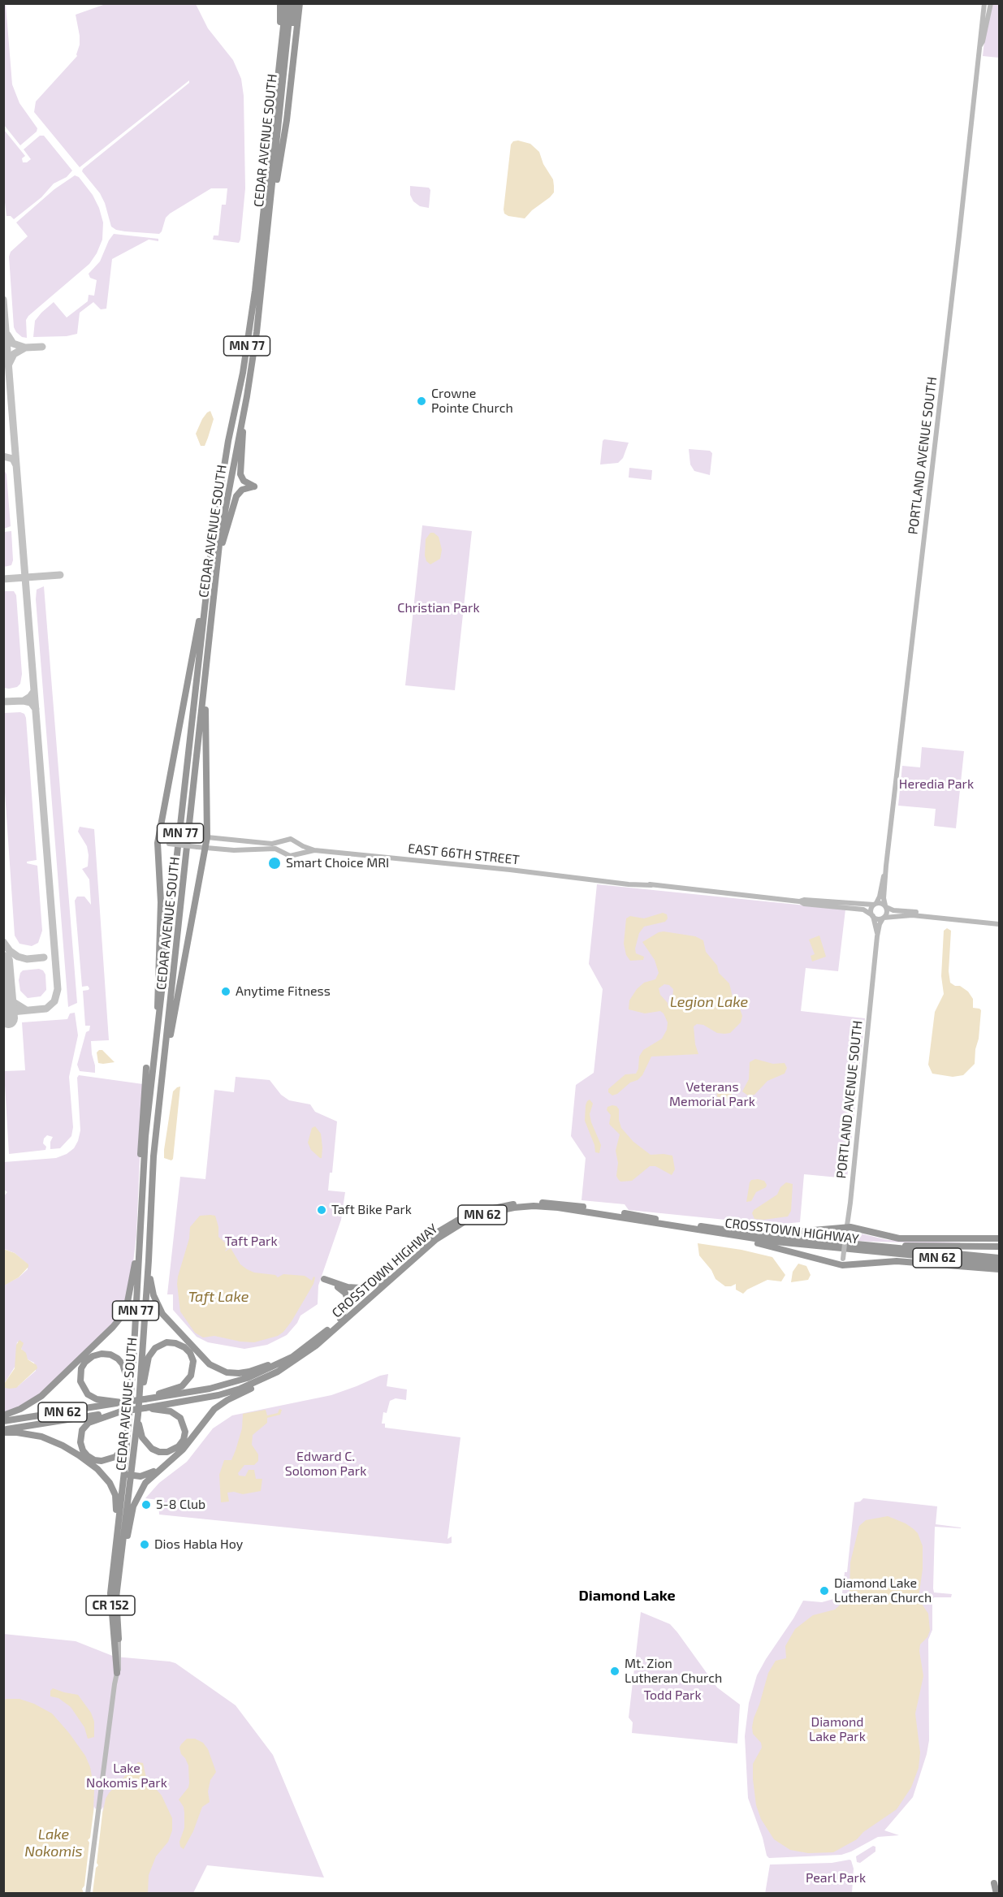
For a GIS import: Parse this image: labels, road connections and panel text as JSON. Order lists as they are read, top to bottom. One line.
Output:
{"streets":{"highway":["CEDAR AVENUE SOUTH","MN 77","MN 62","CROSSTOWN HIGHWAY","CR 152"],"main road":["PORTLAND AVENUE SOUTH","EAST 66TH STREET"]},"crossings":[["CEDAR AVENUE SOUTH","CROSSTOWN HIGHWAY"],["PORTLAND AVENUE SOUTH","EAST 66TH STREET"]],"districts":["Diamond Lake"],"water":["Legion Lake","Taft Lake","Lake Nokomis"],"parks":["Christian Park","Heredia Park","Veterans Memorial Park","Taft Park","Edward C. Solomon Park","Todd Park","Diamond Lake Park","Lake Nokomis Park","Pearl Park"],"places":["Crowne Pointe Church","Smart Choice MRI","Anytime Fitness","Taft Bike Park","5-8 Club","Dios Habla Hoy","Diamond Lake Lutheran Church","Mt. Zion Lutheran Church"]}
